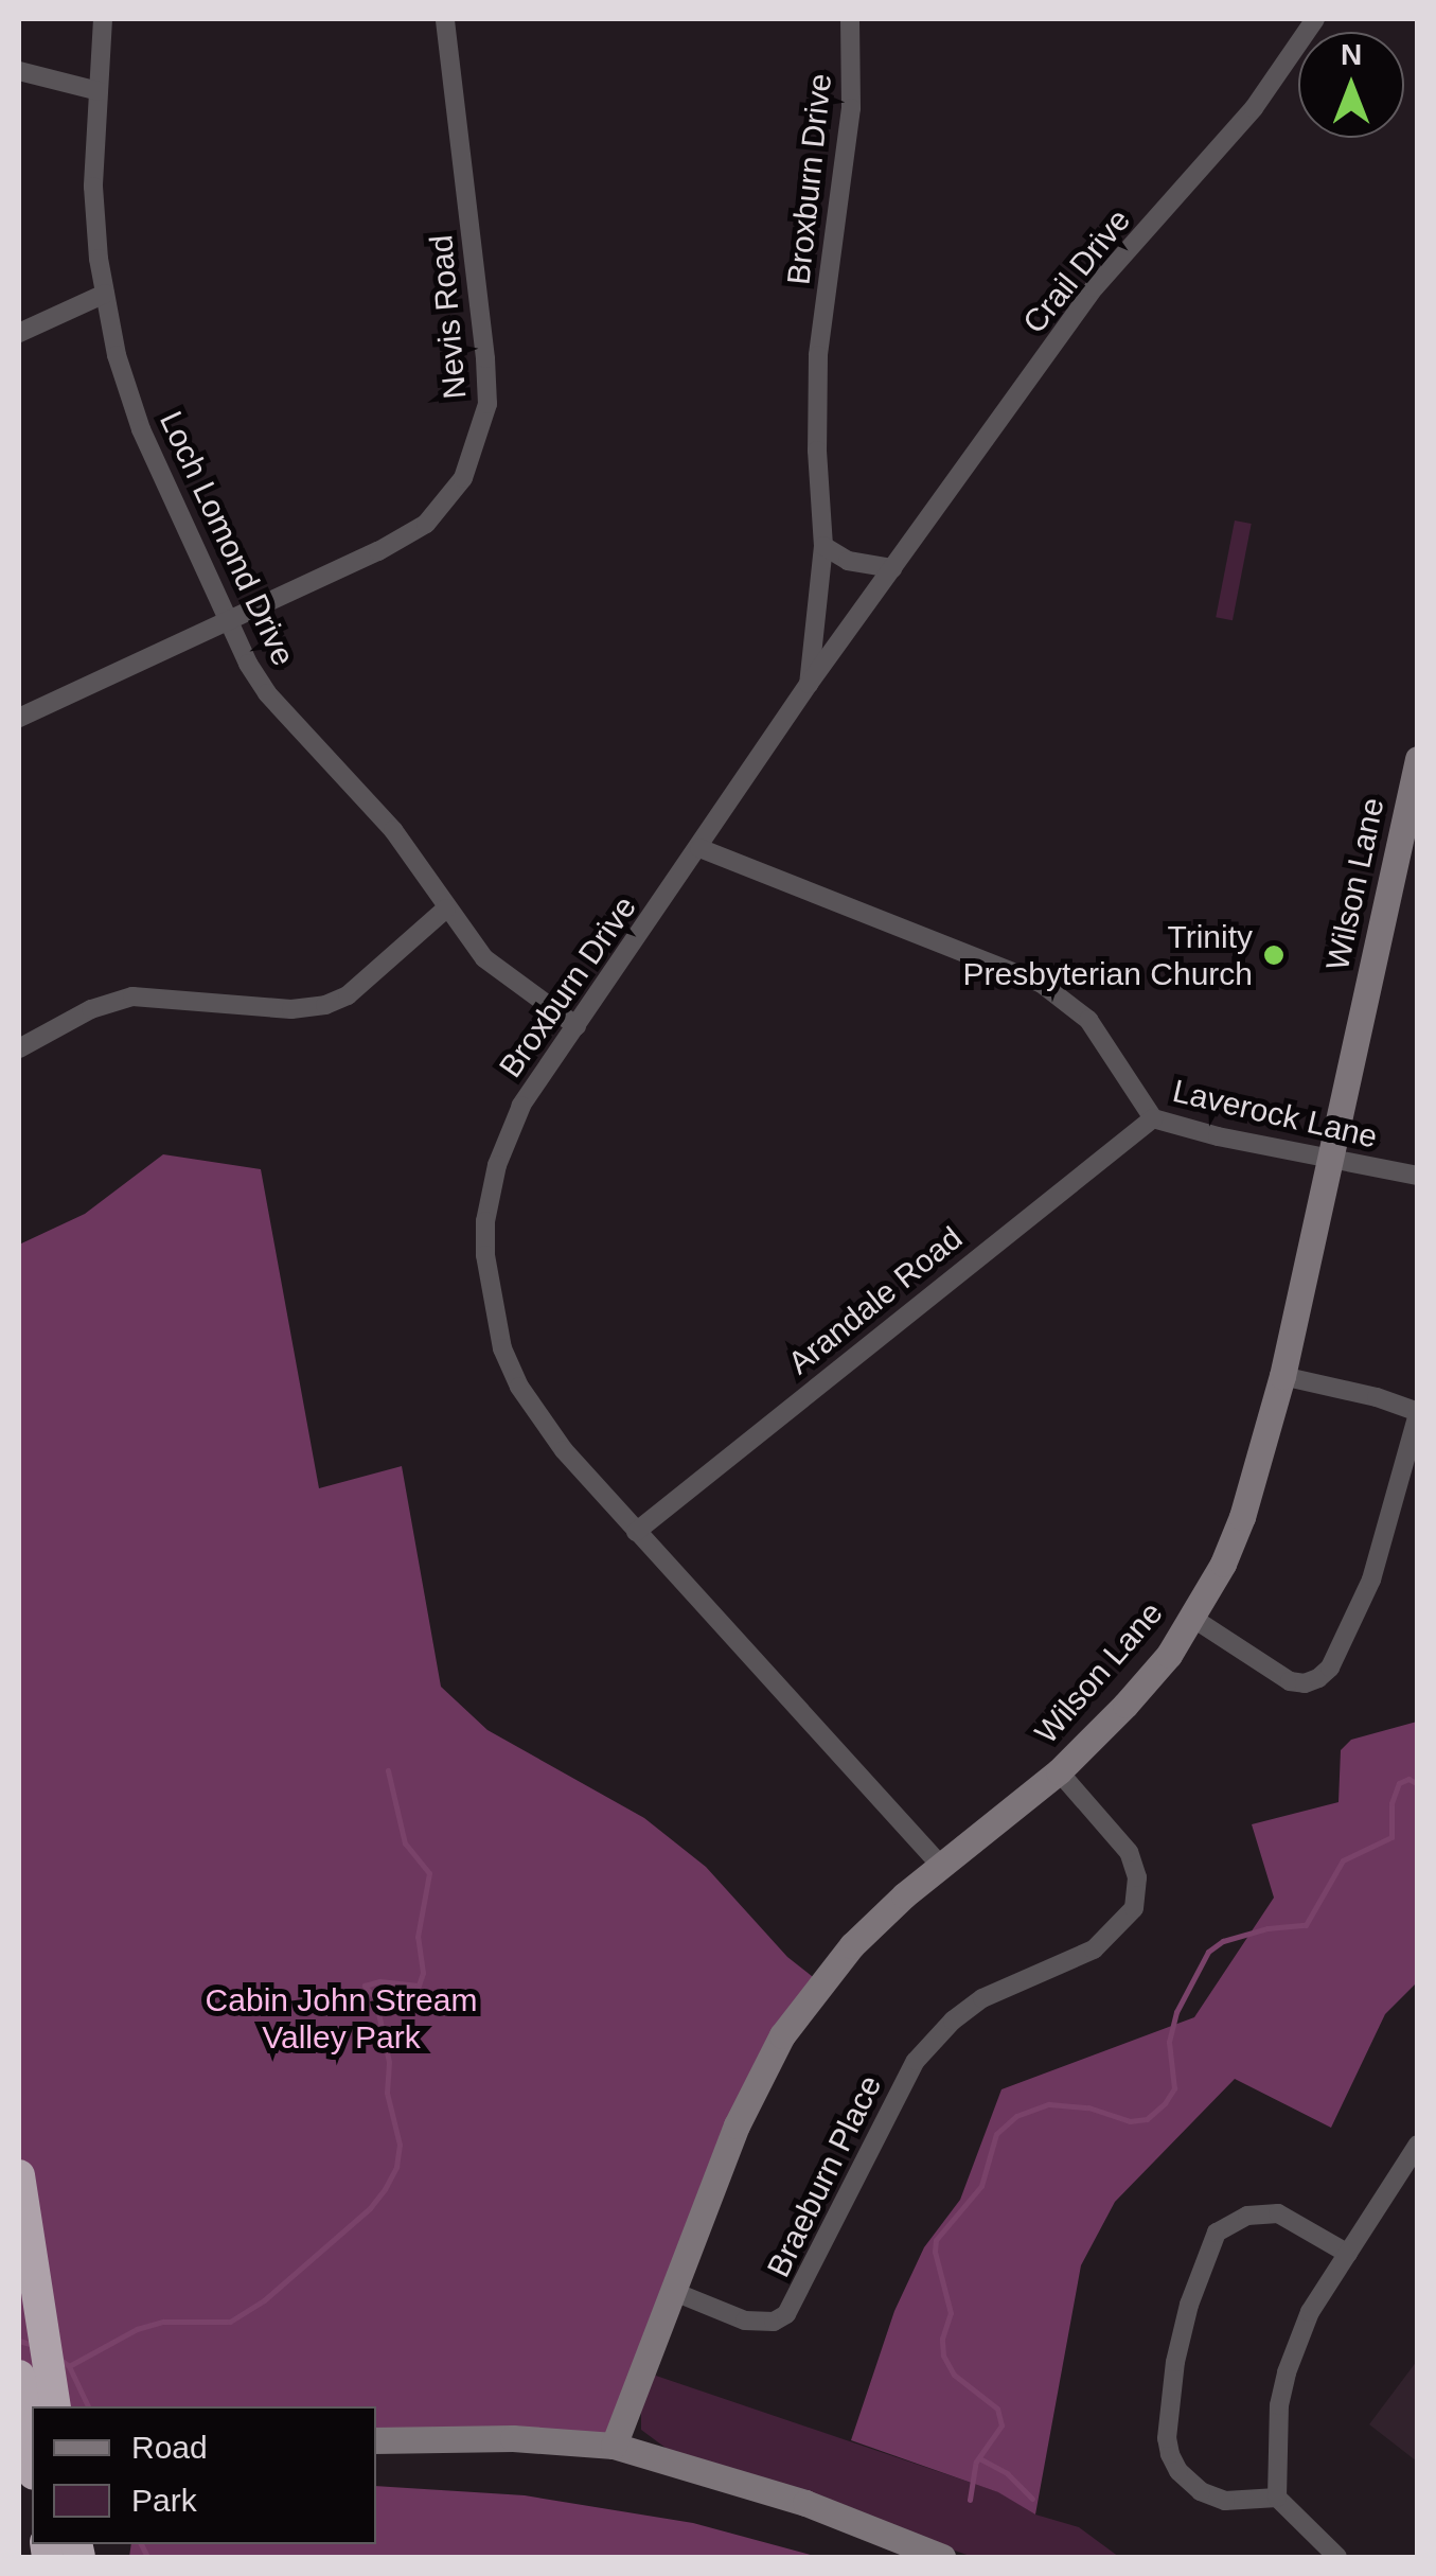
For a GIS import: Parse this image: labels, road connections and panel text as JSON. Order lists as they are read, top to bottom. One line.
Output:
{"streets":{"main road":["Wilson Lane"],"street":["Broxburn Drive","Crail Drive","Nevis Road","Loch Lomond Drive","Laverock Lane","Arandale Road","Braeburn Place"]},"crossings":[["Broxburn Drive","Crail Drive"],["Broxburn Drive","Loch Lomond Drive"],["Broxburn Drive","Wilson Lane"],["Broxburn Drive","Laverock Lane"],["Broxburn Drive","Arandale Road"],["Nevis Road","Loch Lomond Drive"],["Wilson Lane","Laverock Lane"],["Wilson Lane","Braeburn Place"],["Laverock Lane","Arandale Road"]],"parks":["Cabin John Stream Valley Park"],"places":["Trinity Presbyterian Church"],"legend":["Road","Park"],"north":"top"}
